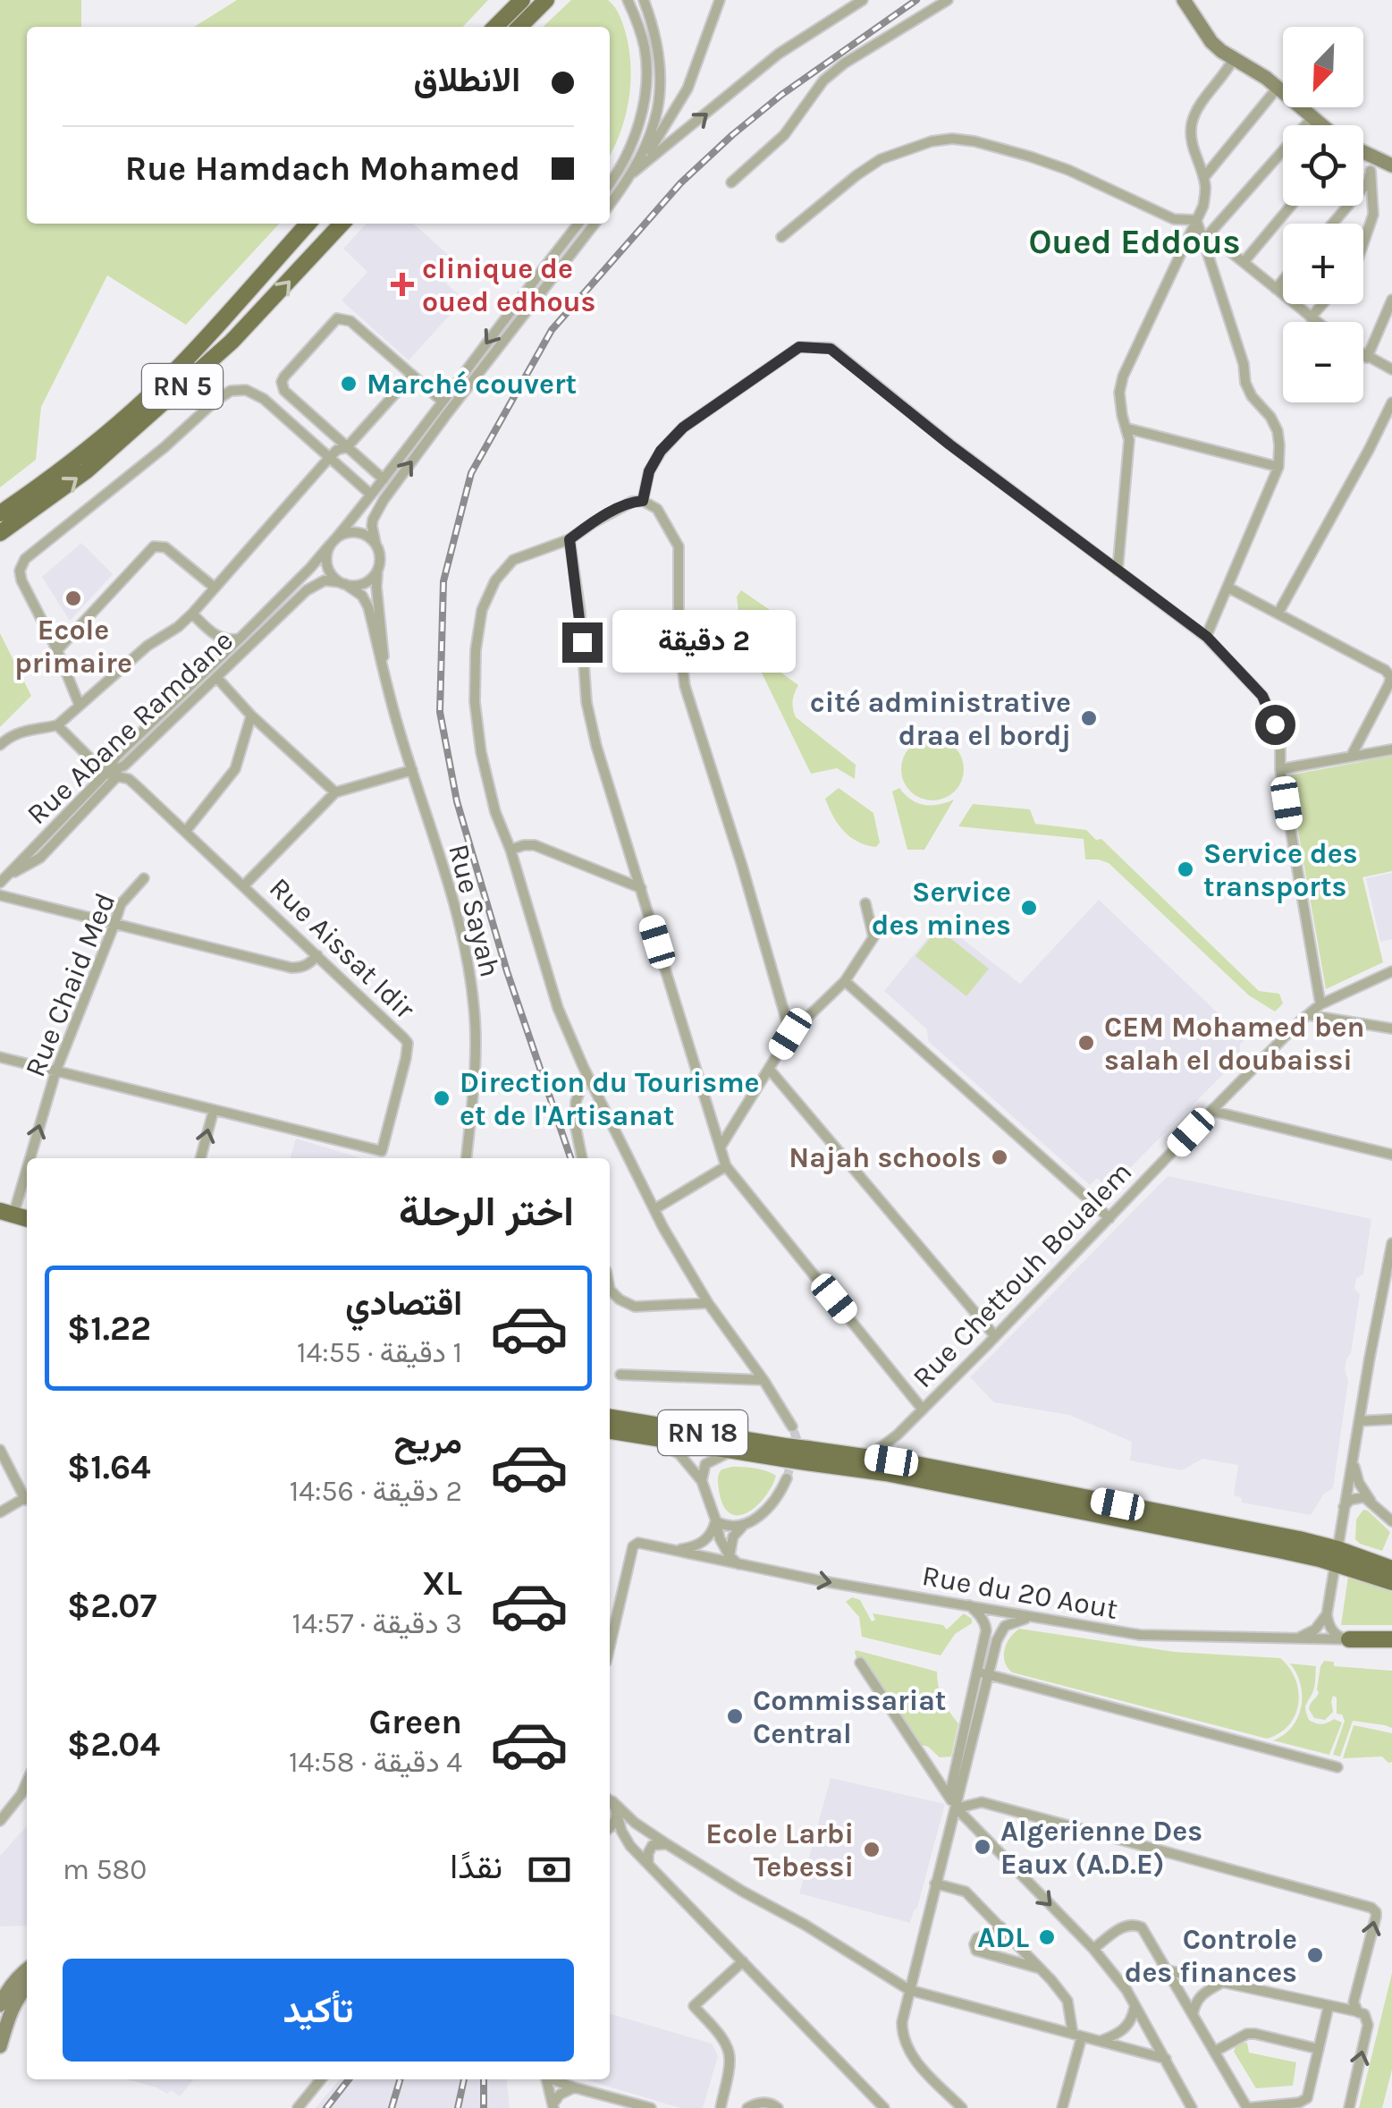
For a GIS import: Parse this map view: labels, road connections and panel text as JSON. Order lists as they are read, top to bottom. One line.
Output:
{"streets":{"main road":["RN 5","RN 18"],"street":["Rue Abane Ramdane","Rue Sayah","Rue Aissat Idir","Rue Chaid Med","Rue Chettouh Boualem","Rue du 20 Aout"]},"crossings":[["Rue Abane Ramdane","Rue Sayah"],["Rue Abane Ramdane","Rue Aissat Idir"],["Rue Aissat Idir","Rue Chaid Med"],["Rue Chettouh Boualem","RN 18"]],"one_way":["Rue Chaid Med"],"districts":["Oued Eddous"],"places":{"health":["clinique de oued edhous"],"other":["Marché couvert","Ecole primaire","cité administrative draa el bordj","Service des transports","Service des mines","CEM Mohamed ben salah el doubaissi","Direction du Tourisme et de l'Artisanat","Najah schools","Commissariat Central","Algerienne Des Eaux (A.D.E)","Ecole Larbi Tebessi","ADL","Controle des finances"]},"north":"bottom left","page":{"map_buttons":["+","−"],"banner":["الانطلاق","Rue Hamdach Mohamed"],"bubble":"2 دقيقة","heading":"اختر الرحلة","list":[{"name":"اقتصادي","note":"1 دقيقة · 14:55","value":"$1.22"},{"name":"مريح","note":"2 دقيقة · 14:56","value":"$1.64"},{"name":"XL","note":"3 دقيقة · 14:57","value":"$2.07"},{"name":"Green","note":"4 دقيقة · 14:58","value":"$2.04"}],"pay":["نقدًا","580 m"],"buttons":"تأكيد"}}
